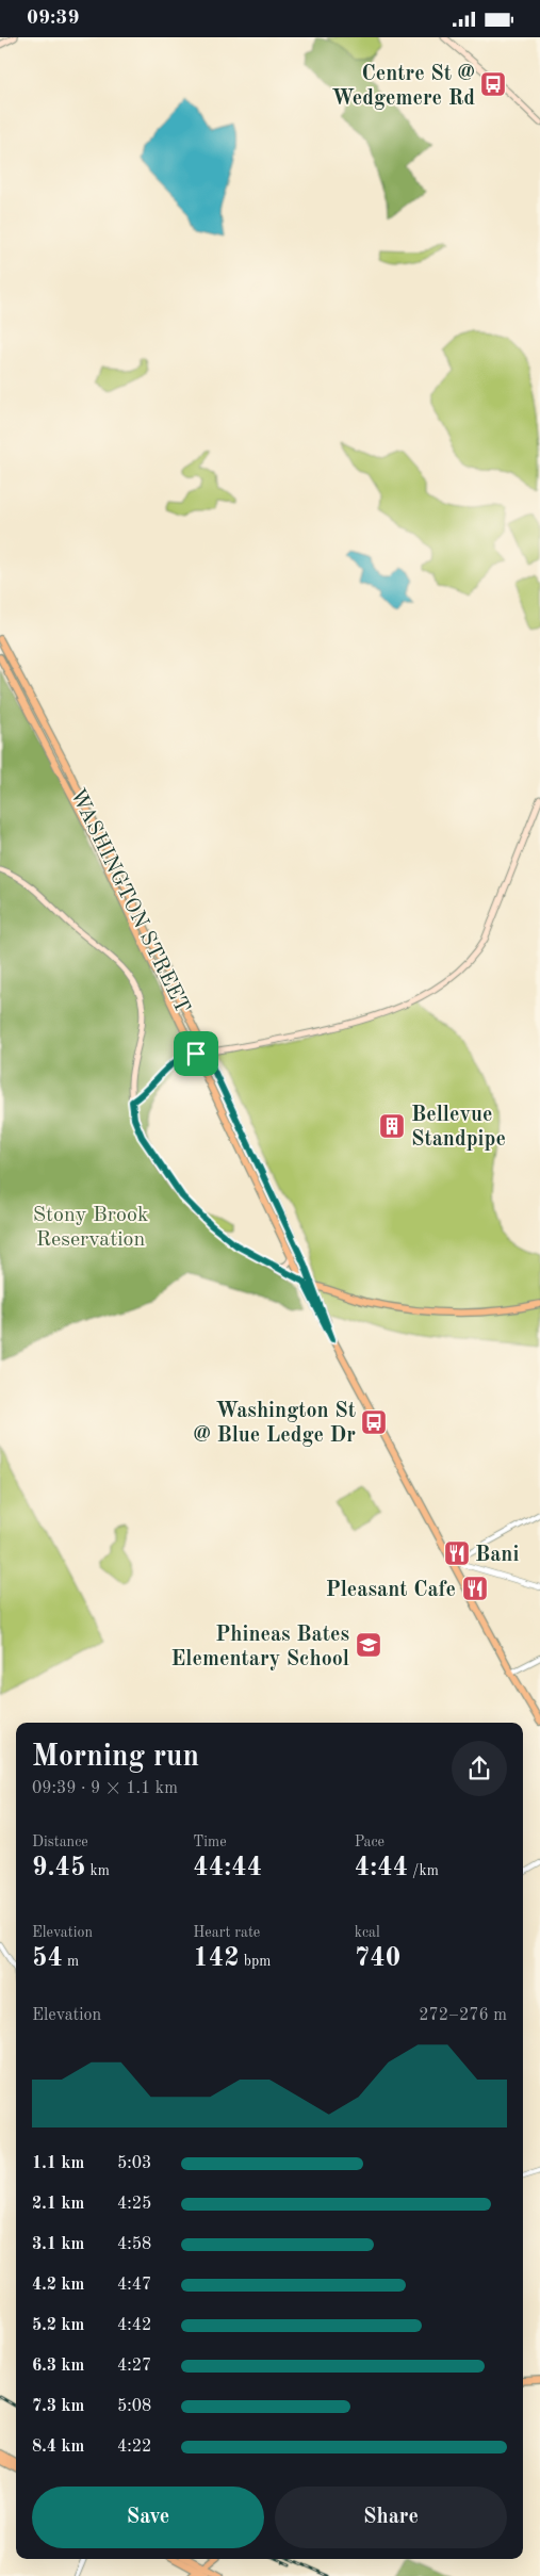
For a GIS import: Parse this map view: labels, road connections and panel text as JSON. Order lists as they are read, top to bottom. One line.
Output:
{"streets":{"main road":["WASHINGTON STREET"]},"parks":["Stony Brook Reservation"],"places":{"bus stop":["Centre St @ Wedgemere Rd","Washington St @ Blue Ledge Dr"],"building":["Bellevue Standpipe"],"restaurant":["Bani","Pleasant Cafe"],"school or university":["Phineas Bates Elementary School"]},"page":{"status":"09:39","heading":["Morning run","09:39 · 9 × 1.1 km"],"stats":[["Distance","9.45 km"],["Time","44:44"],["Pace","4:44 /km"],["Elevation","54 m"],["Heart rate","142 bpm"],["kcal","740"]],"chart":["Elevation","272–276 m"],"list":[{"name":"1.1 km","note":"5:03"},{"name":"2.1 km","note":"4:25"},{"name":"3.1 km","note":"4:58"},{"name":"4.2 km","note":"4:47"},{"name":"5.2 km","note":"4:42"},{"name":"6.3 km","note":"4:27"},{"name":"7.3 km","note":"5:08"},{"name":"8.4 km","note":"4:22"}],"buttons":["Save","Share"]}}
